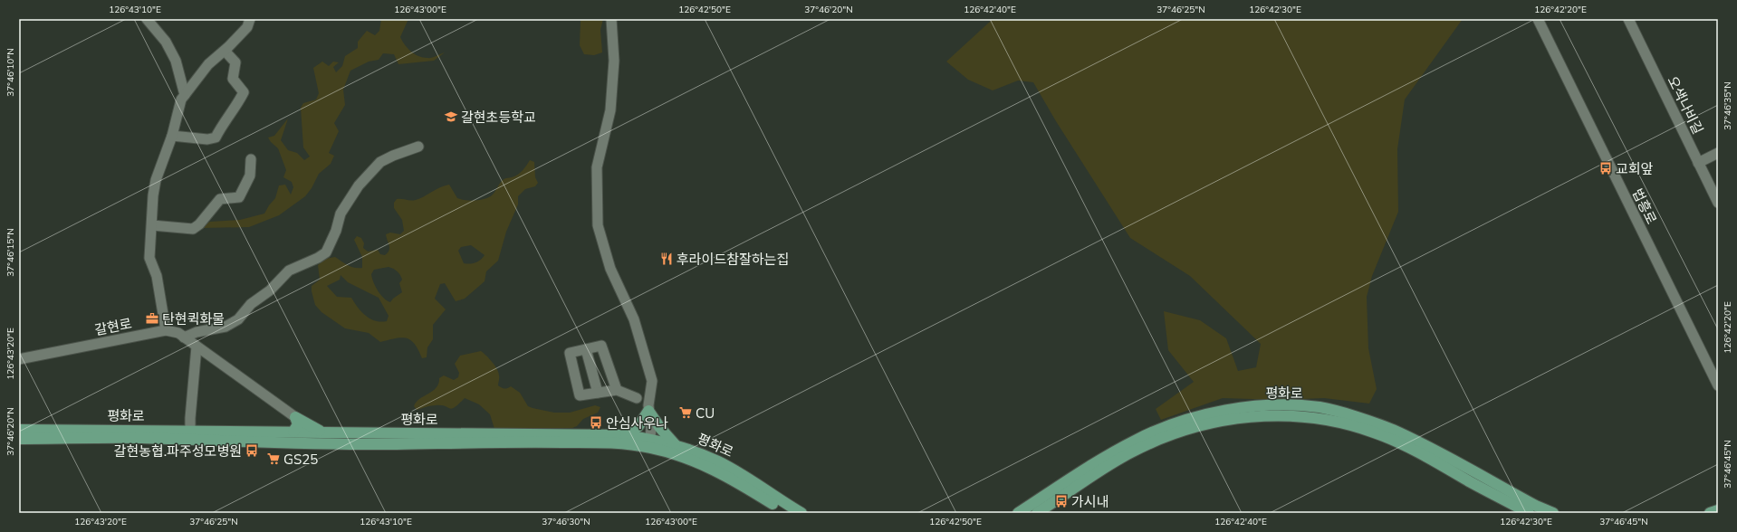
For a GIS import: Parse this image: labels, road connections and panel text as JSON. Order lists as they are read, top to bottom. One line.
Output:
{"streets":{"main road":["평화로"],"street":["오색나비길","법흥로","갈현로"]},"places":{"school or university":["갈현초등학교"],"bus stop":["교회앞","안심사우나","갈현농협.파주성모병원","가시내"],"restaurant":["후라이드참잘하는집"],"office":["탄현퀵화물"],"supermarket":["CU","GS25"]},"coordinates":["126°43'10\"E","126°43'00\"E","126°42'50\"E","37°46'20\"N","126°42'40\"E","37°46'25\"N","126°42'30\"E","126°42'20\"E","37°46'10\"N","37°46'35\"N","37°46'15\"N","126°43'20\"E","37°46'45\"N","37°46'30\"N"]}
